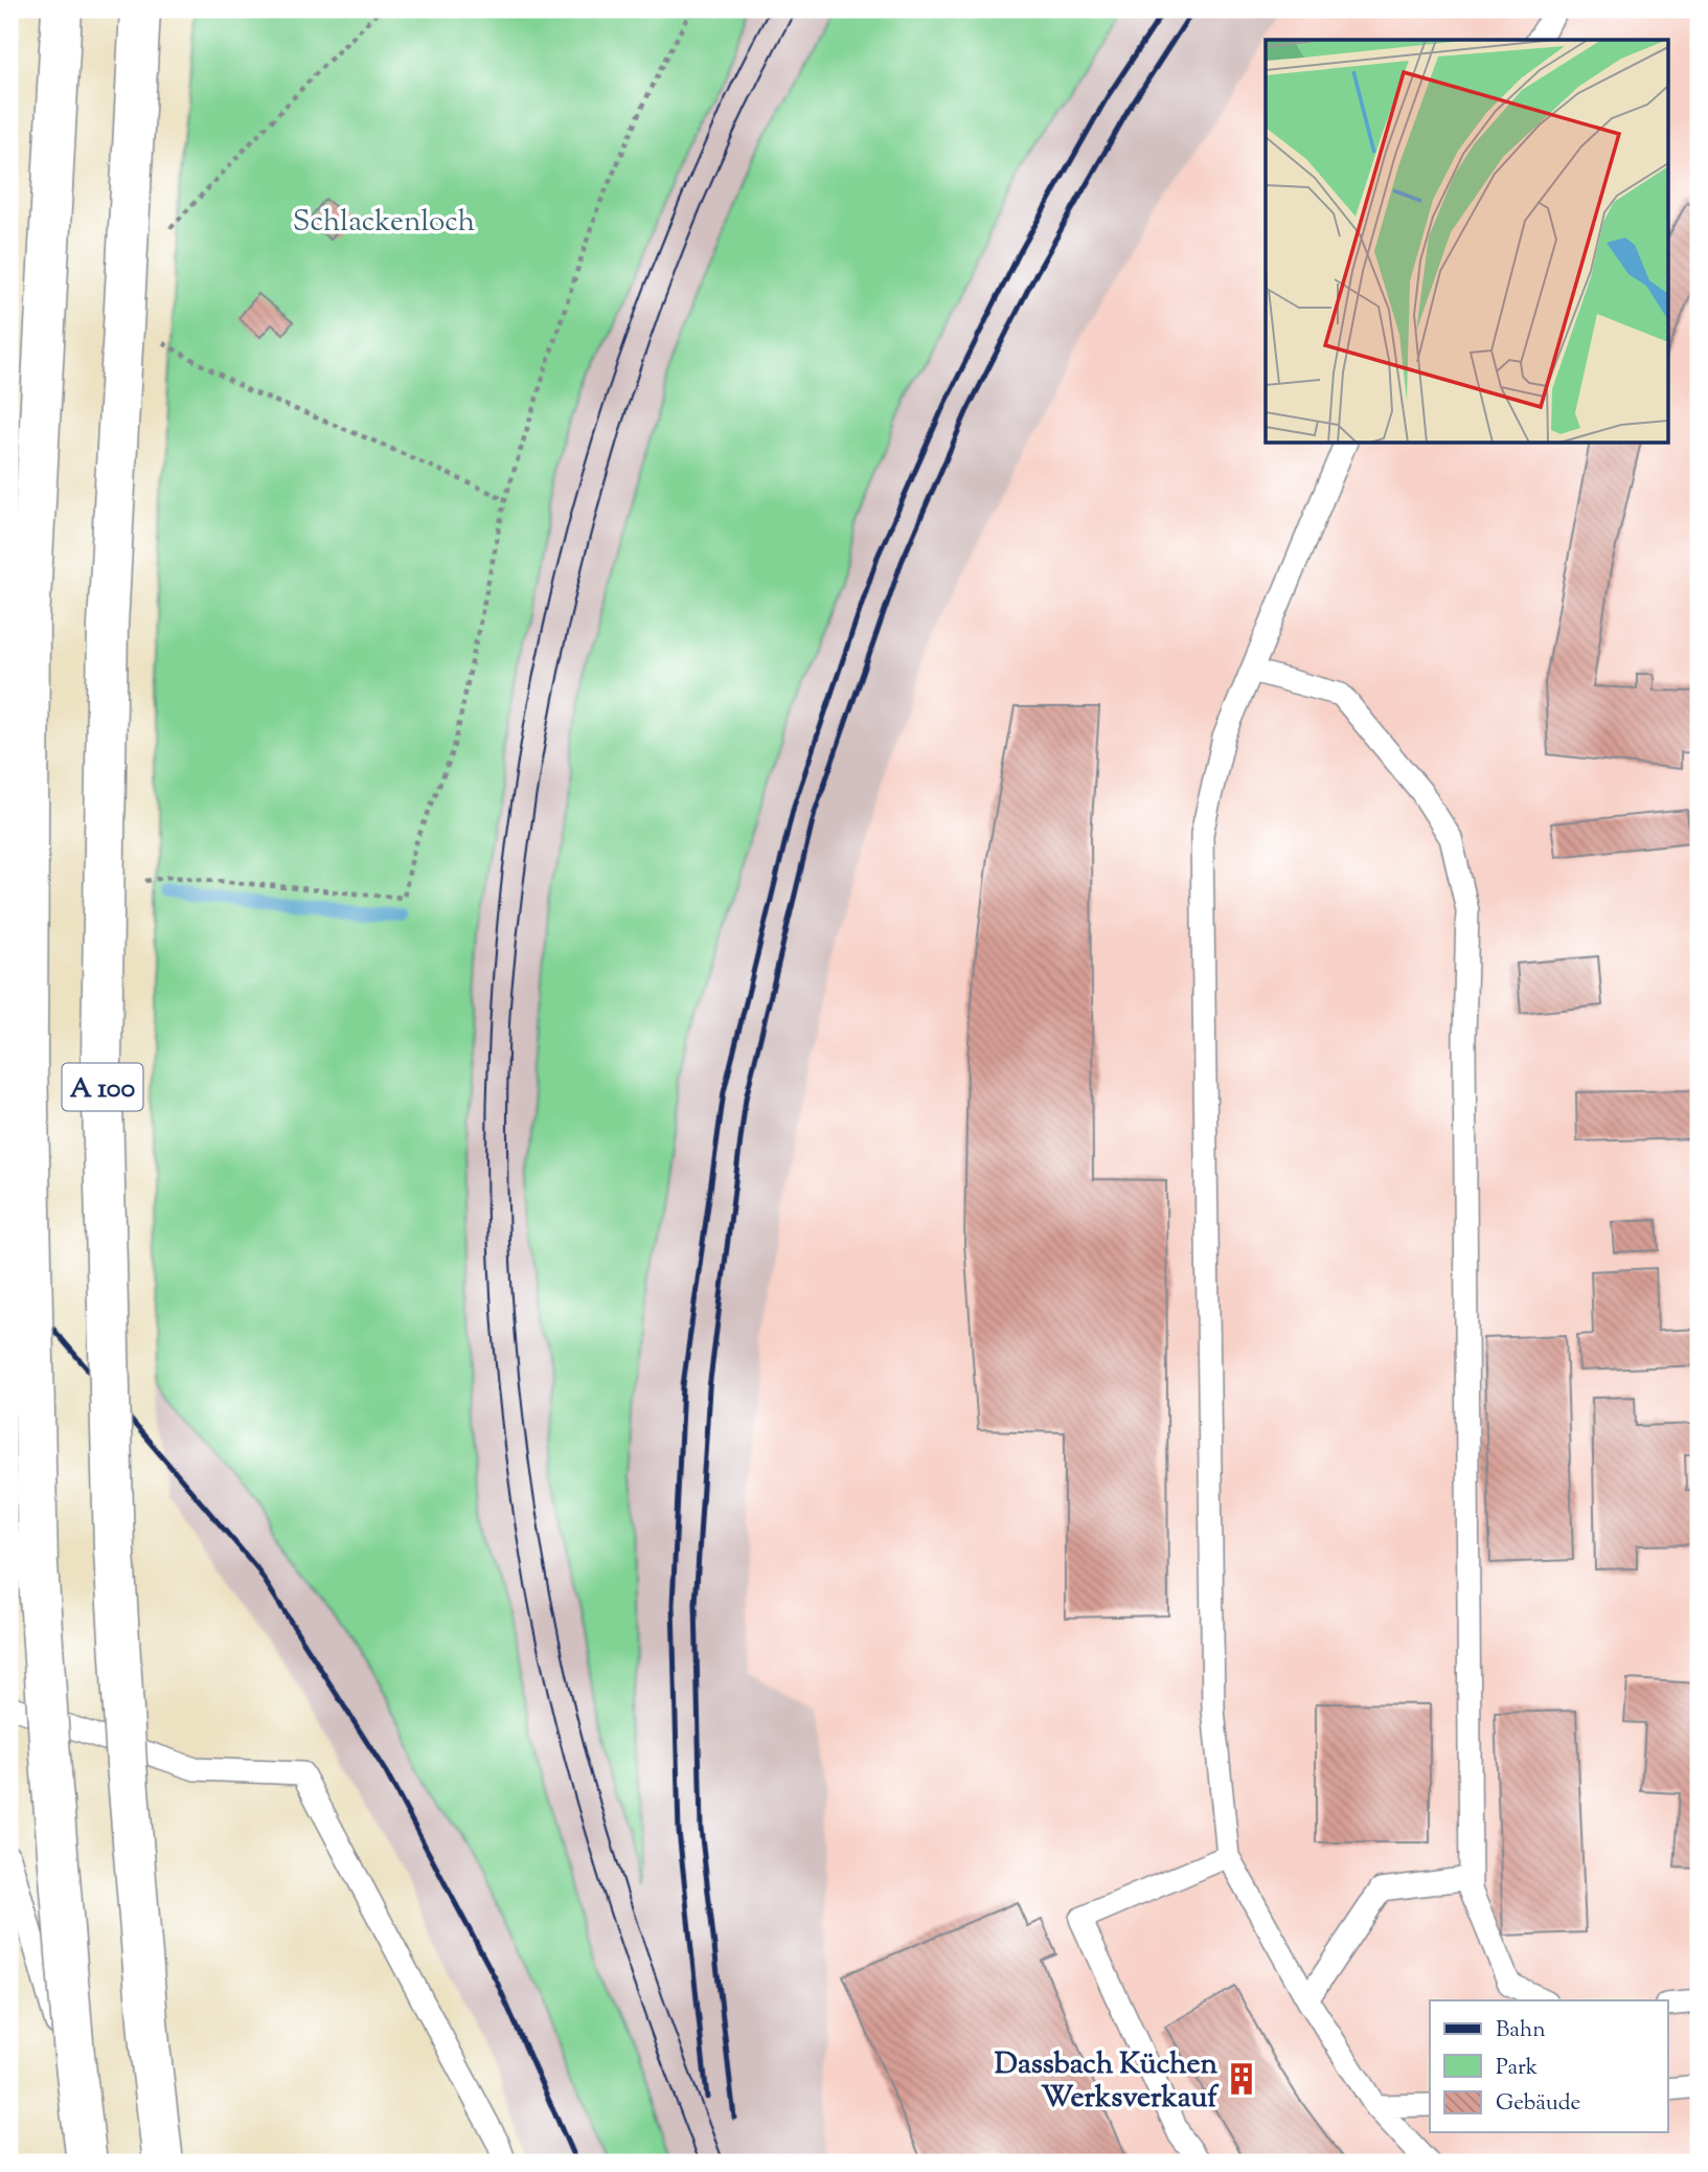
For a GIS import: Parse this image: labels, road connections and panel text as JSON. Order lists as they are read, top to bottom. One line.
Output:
{"streets":{"highway":["A 100"]},"parks":["Schlackenloch"],"places":{"building":["Dassbach Küchen Werksverkauf"]},"legend":["Bahn","Park","Gebäude"]}
